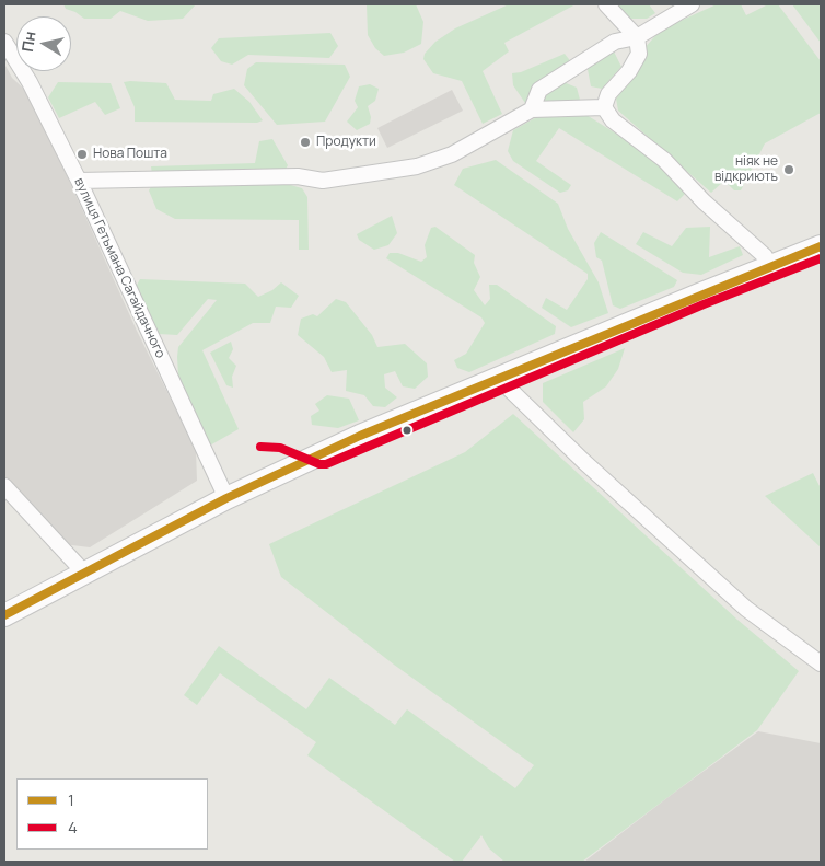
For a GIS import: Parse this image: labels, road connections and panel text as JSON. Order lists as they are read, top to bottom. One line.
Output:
{"streets":{"street":["вулиця Гетьмана Сагайдачного"]},"places":["Продукти","Нова Пошта","ніяк не відкриють"],"lines":["transit line 1","transit line 4"],"legend":["1","4"],"north":"left"}
